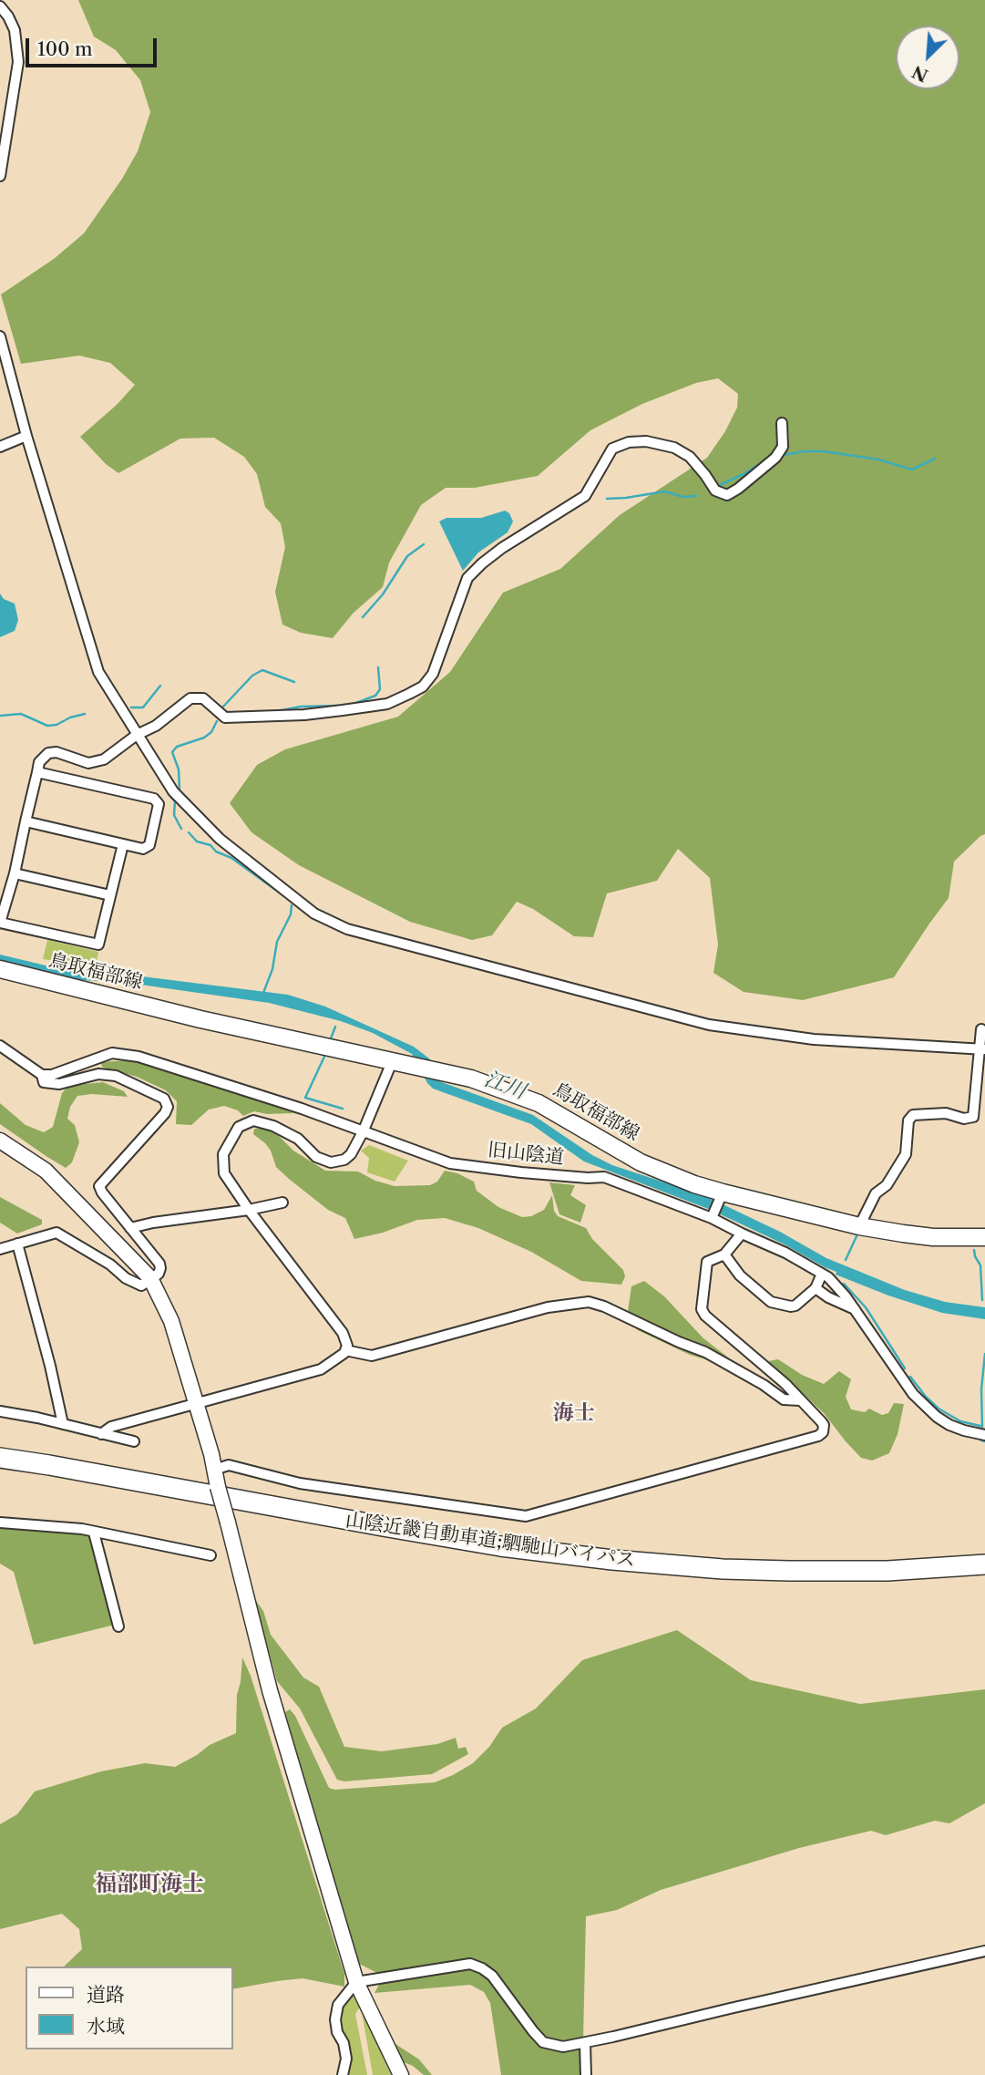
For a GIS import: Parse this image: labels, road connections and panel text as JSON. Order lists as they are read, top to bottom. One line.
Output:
{"streets":{"highway":["山陰近畿自動車道;駟馳山バイパス"],"main road":["鳥取福部線"],"street":["旧山陰道"]},"districts":["海士","福部町海士"],"water":["江川"],"legend":["道路","水域"],"scale_bar":"100 m","north":"bottom left"}
